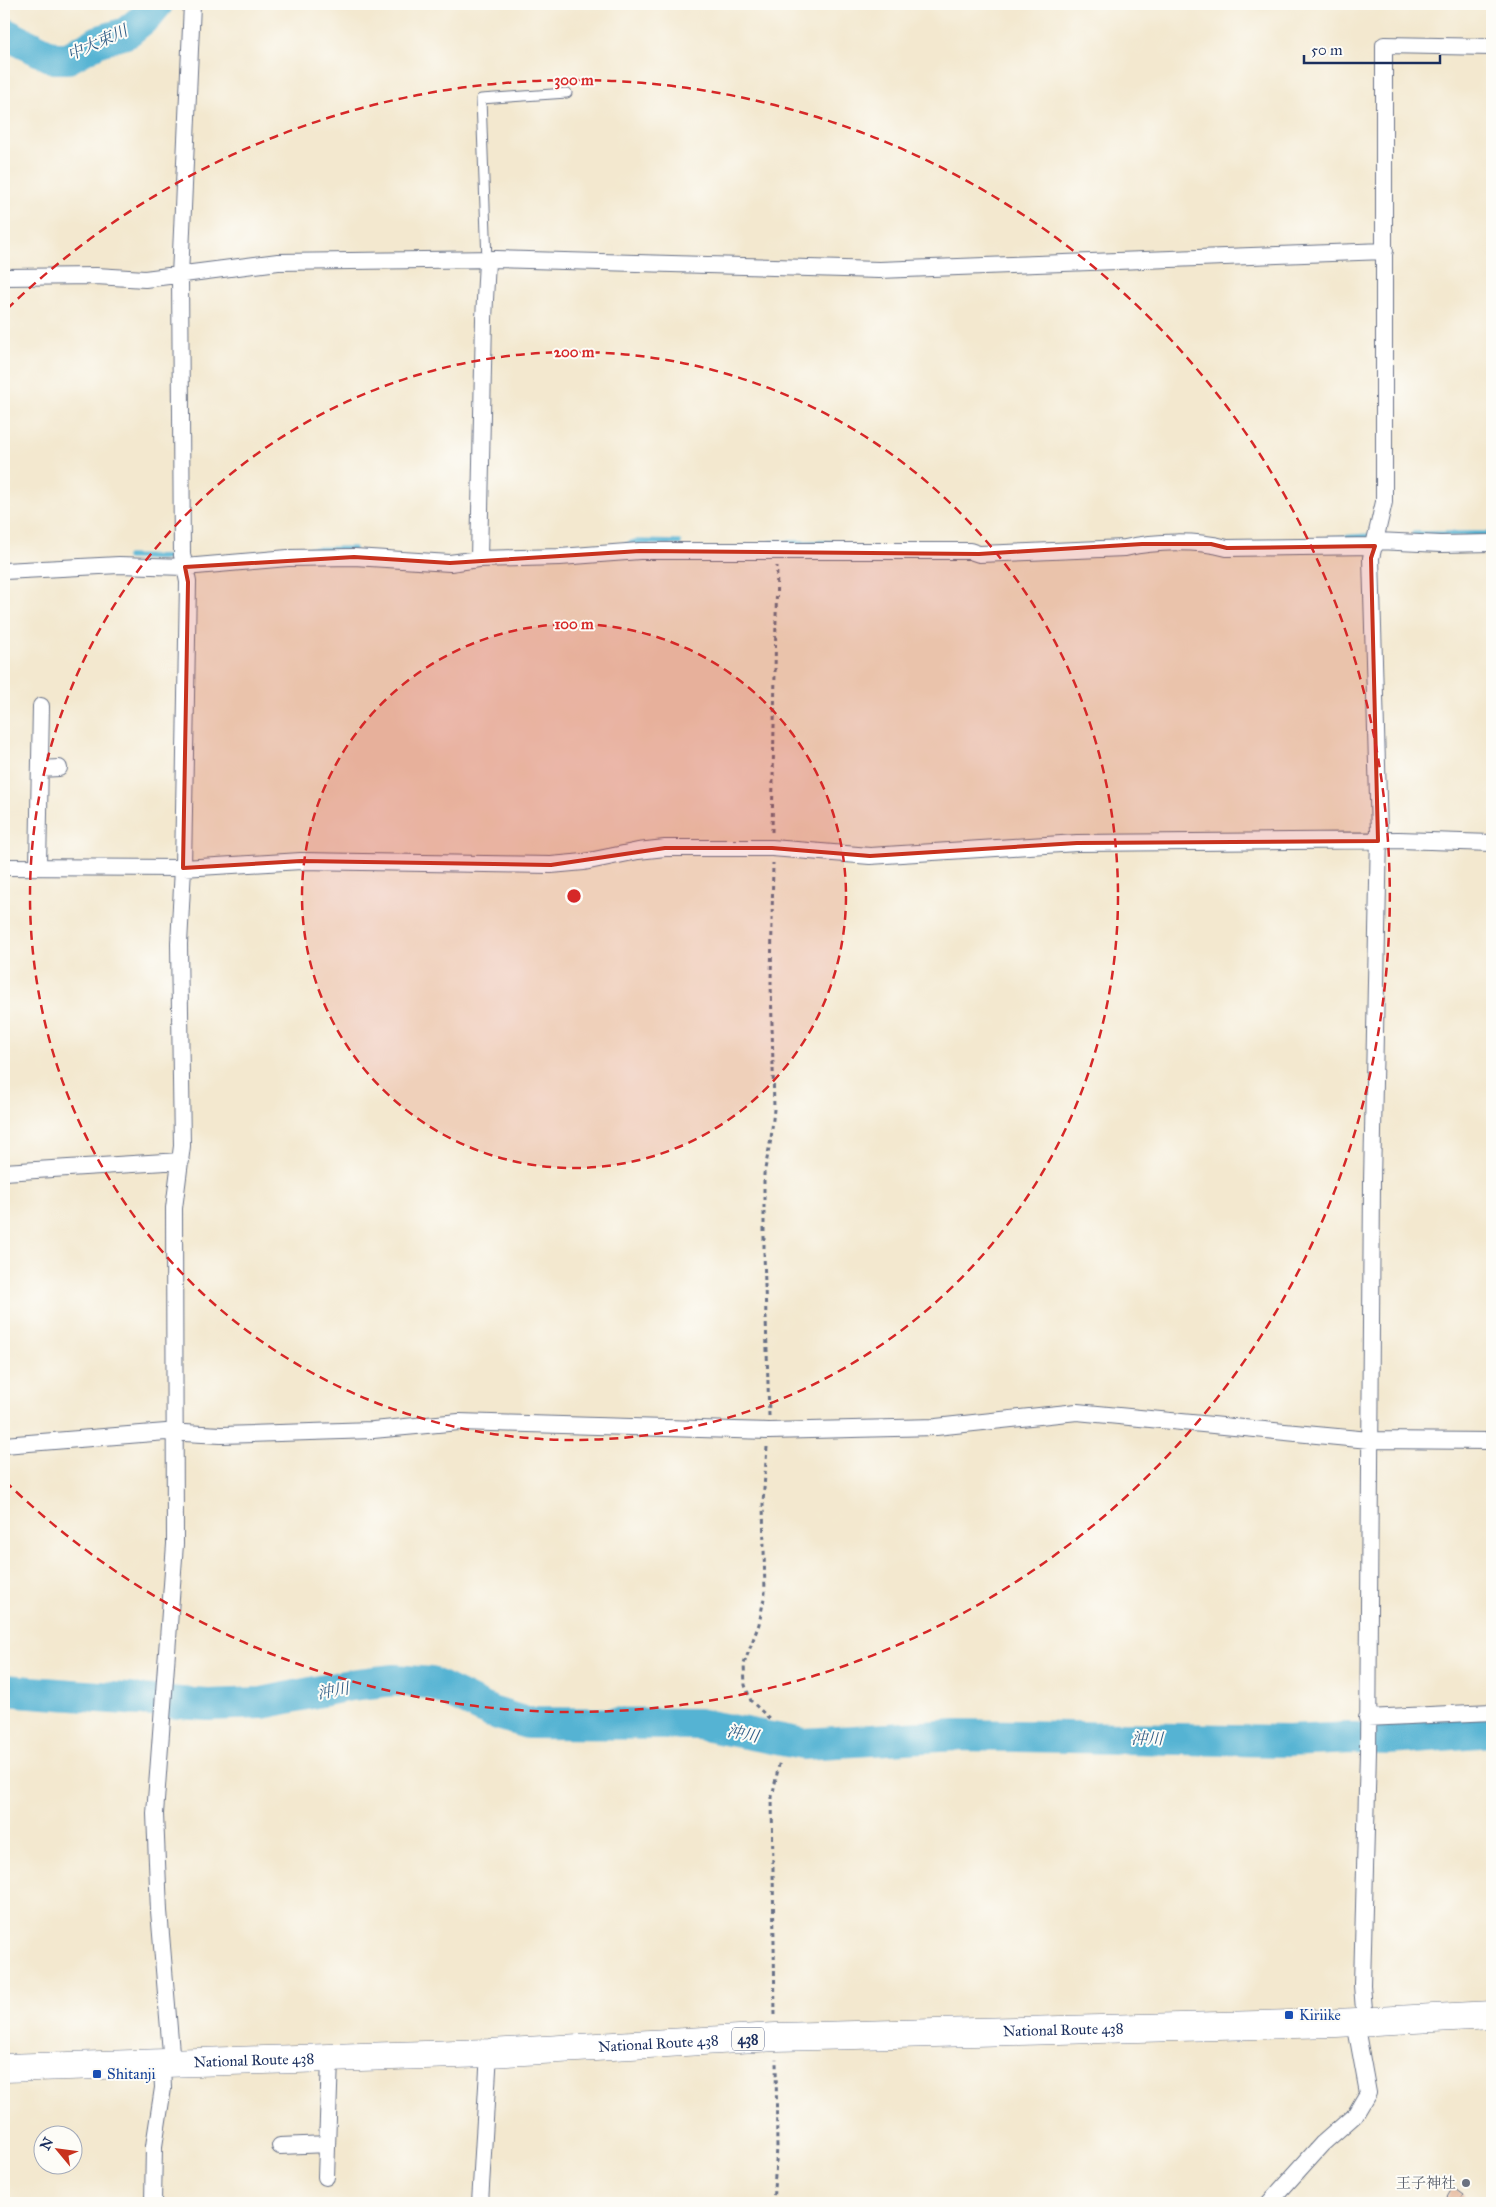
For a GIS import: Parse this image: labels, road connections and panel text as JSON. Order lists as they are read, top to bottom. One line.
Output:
{"streets":{"highway":["National Route 438","438"]},"water":["中大束川","沖川"],"places":{"transit":["Kiriike","Shitanji"],"other":["王子神社"]},"scale_bar":"50 m","north":"top left","rings":["300 m","200 m","100 m"]}
